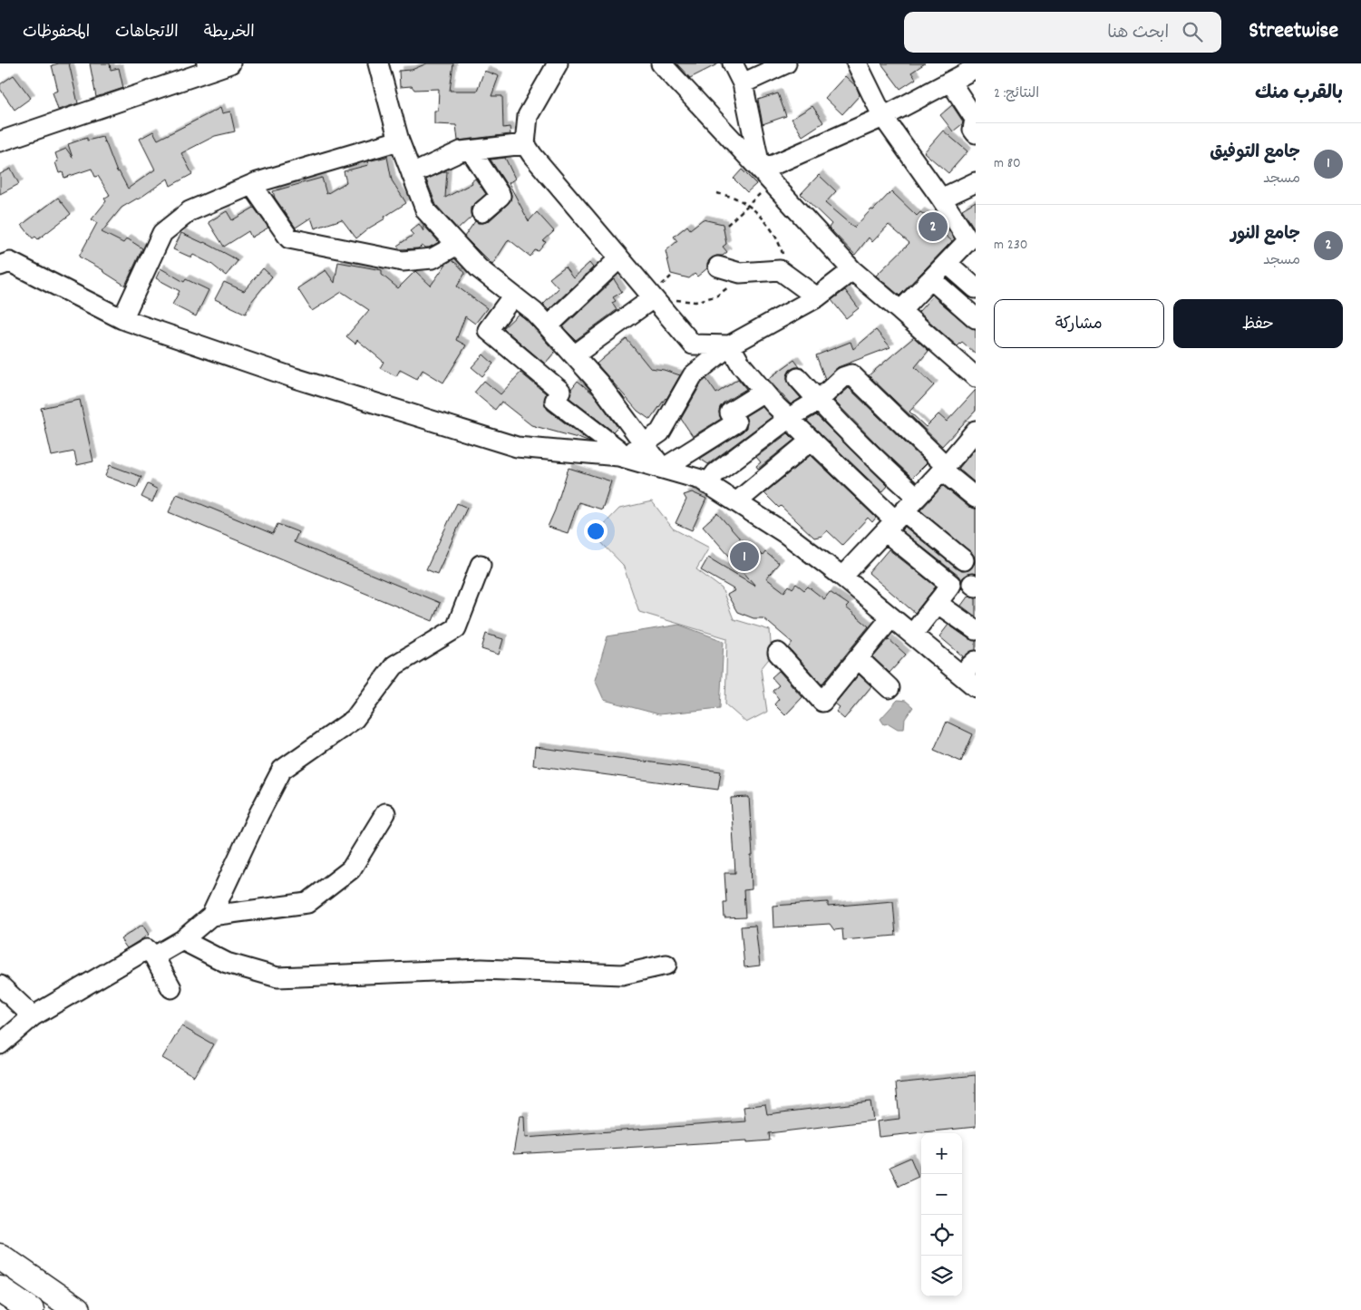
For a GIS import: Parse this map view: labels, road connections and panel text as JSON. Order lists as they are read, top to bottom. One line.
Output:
{"page":{"header":"Streetwise","search":"ابحث هنا","nav":["الخريطة","الاتجاهات","المحفوظات"],"heading":["بالقرب منك","النتائج: 2"],"list":[{"mark":"1","name":"جامع التوفيق","note":"مسجد","value":"80 m"},{"mark":"2","name":"جامع النور","note":"مسجد","value":"230 m"}],"pins":["2","1"],"buttons":["حفظ","مشاركة"],"map_buttons":["+","−"]}}
